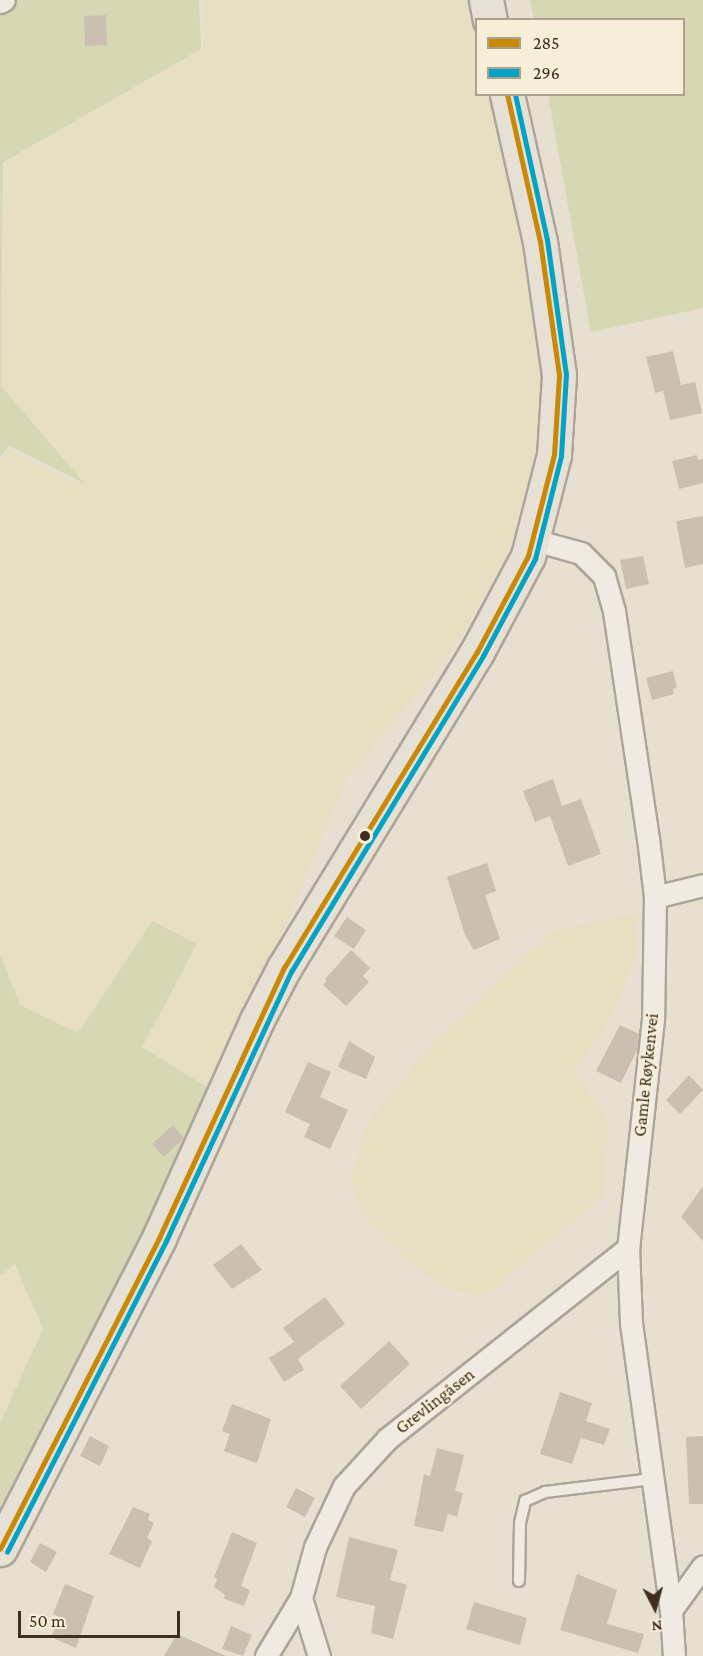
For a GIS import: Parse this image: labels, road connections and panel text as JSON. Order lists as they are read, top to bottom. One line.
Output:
{"streets":{"street":["Gamle Røykenvei","Grevlingåsen"]},"crossings":[["Gamle Røykenvei","Grevlingåsen"]],"lines":["transit line 285","transit line 296"],"legend":["285","296"],"scale_bar":"50 m","north":"bottom"}
